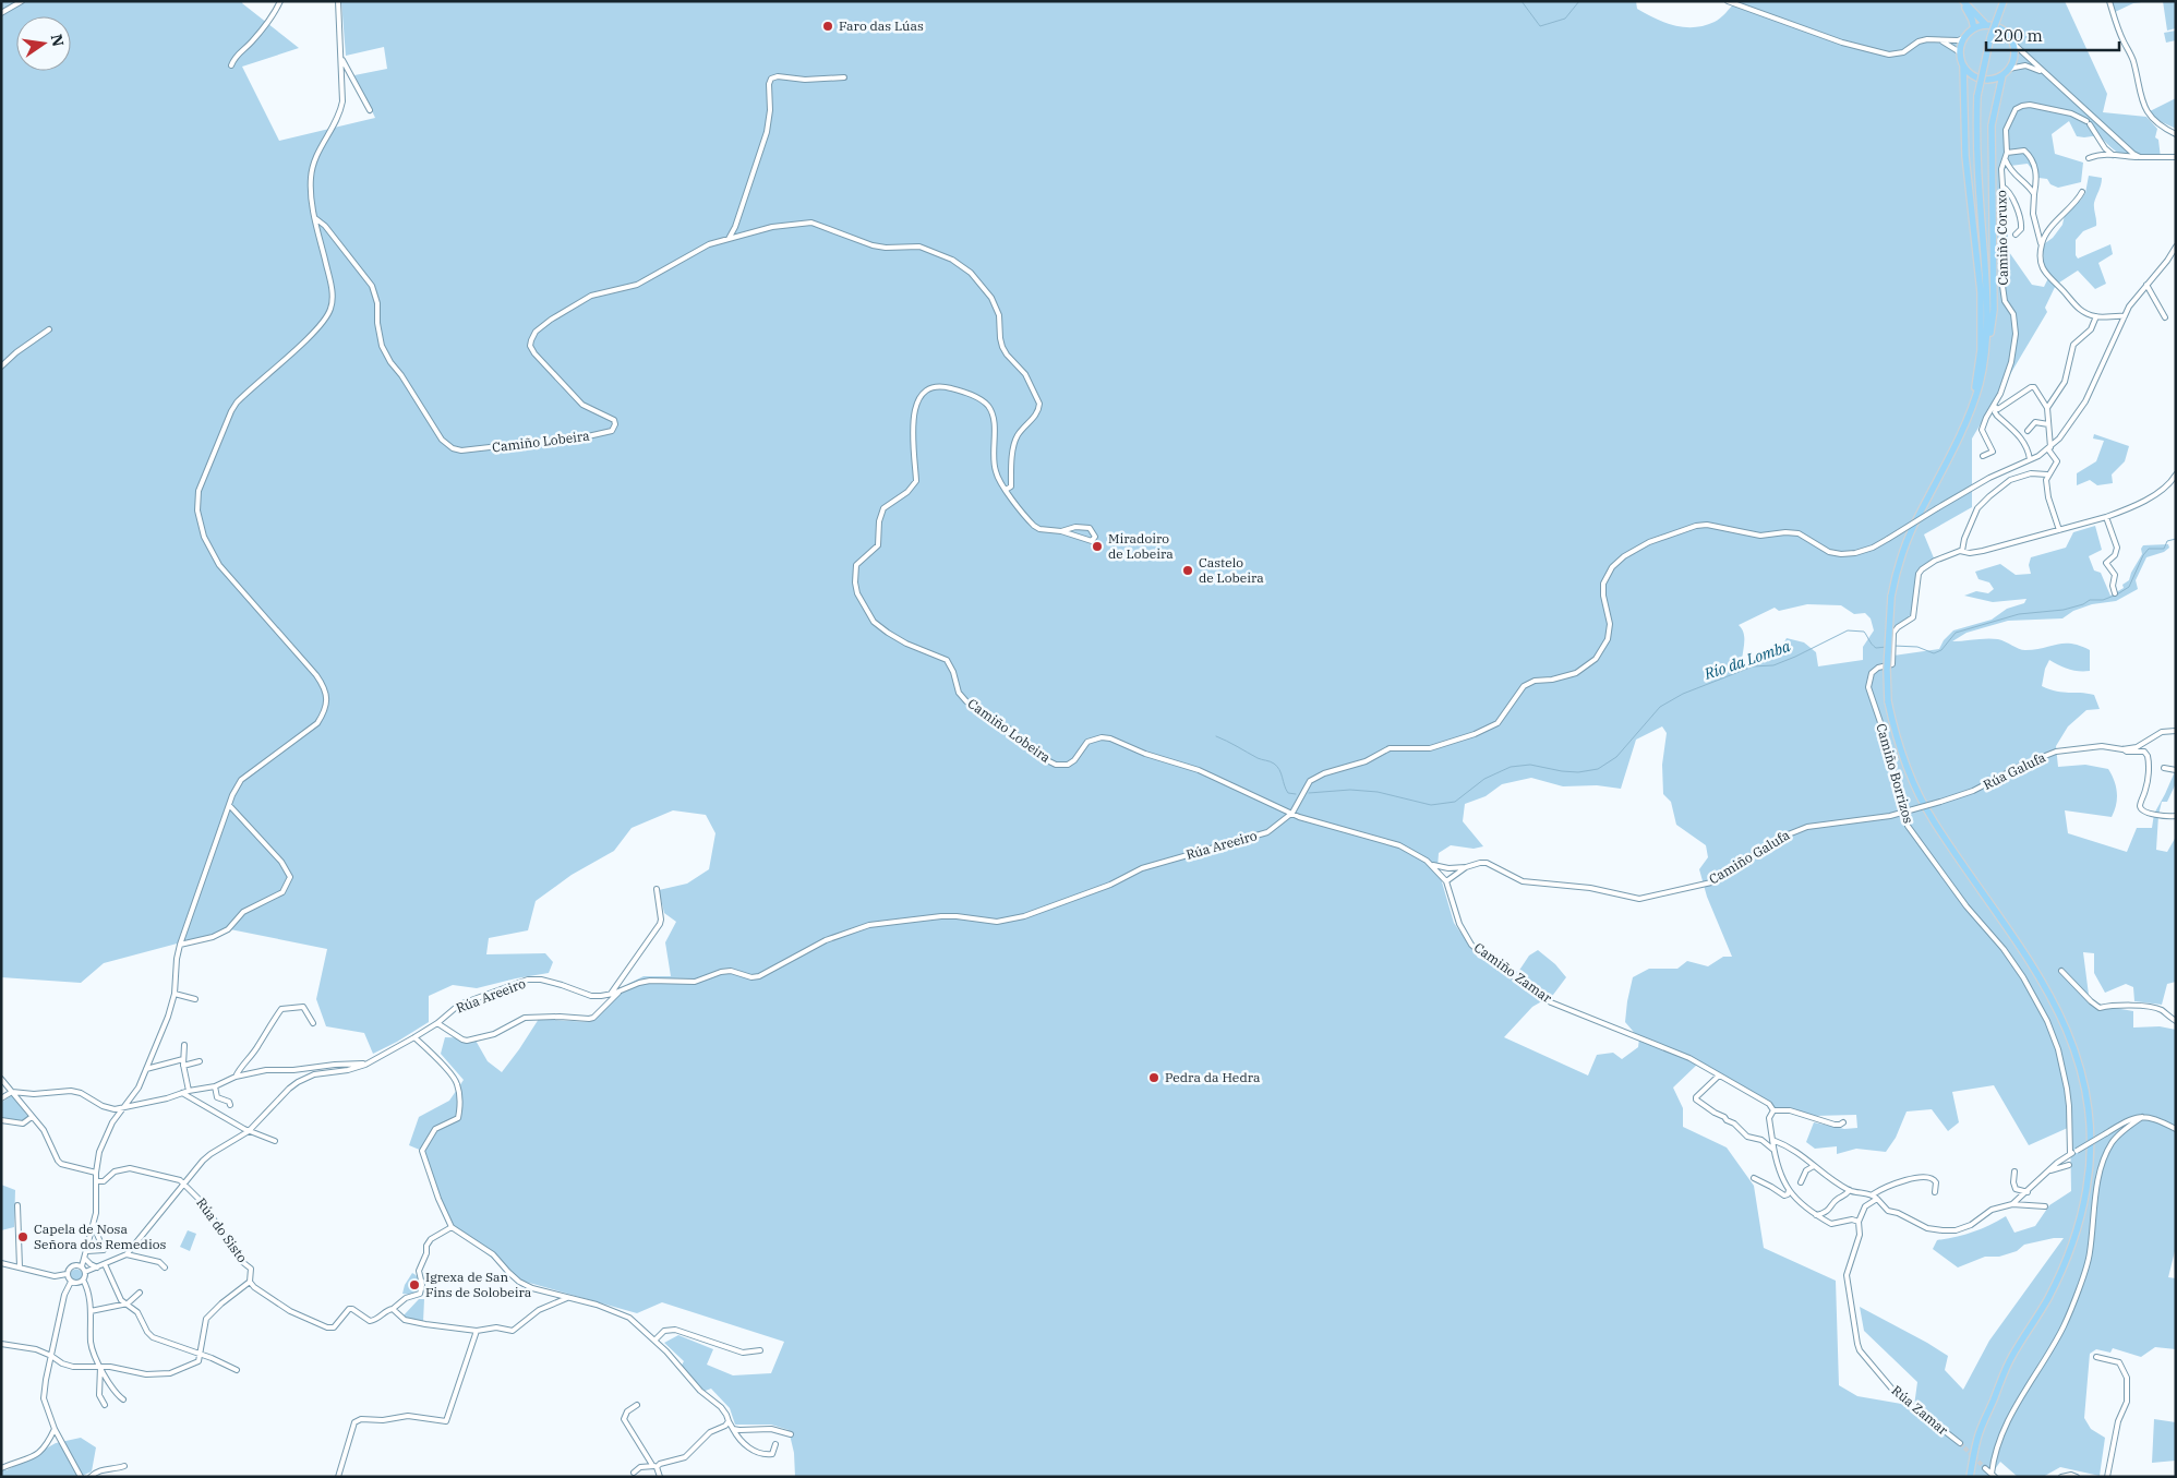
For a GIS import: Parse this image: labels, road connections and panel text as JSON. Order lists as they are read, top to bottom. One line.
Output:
{"streets":{"street":["Camiño Coruxo","Camiño Lobeira","Rúa Galufa","Camiño Borrizos","Rúa Areeiro","Camiño Galufa","Camiño Zamar","Rúa do Sisto","Rúa Zamar"]},"crossings":[["Camiño Lobeira","Rúa Areeiro"],["Camiño Lobeira","Camiño Zamar"],["Rúa Galufa","Camiño Galufa"],["Camiño Borrizos","Camiño Galufa"],["Rúa Areeiro","Camiño Zamar"],["Rúa Areeiro","Rúa do Sisto"],["Camiño Galufa","Camiño Zamar"]],"water":["Río da Lomba"],"places":["Faro das Lúas","Miradoiro de Lobeira","Castelo de Lobeira","Pedra da Hedra","Capela de Nosa Señora dos Remedios","Igrexa de San Fins de Solobeira"],"scale_bar":"200 m","north":"right"}
